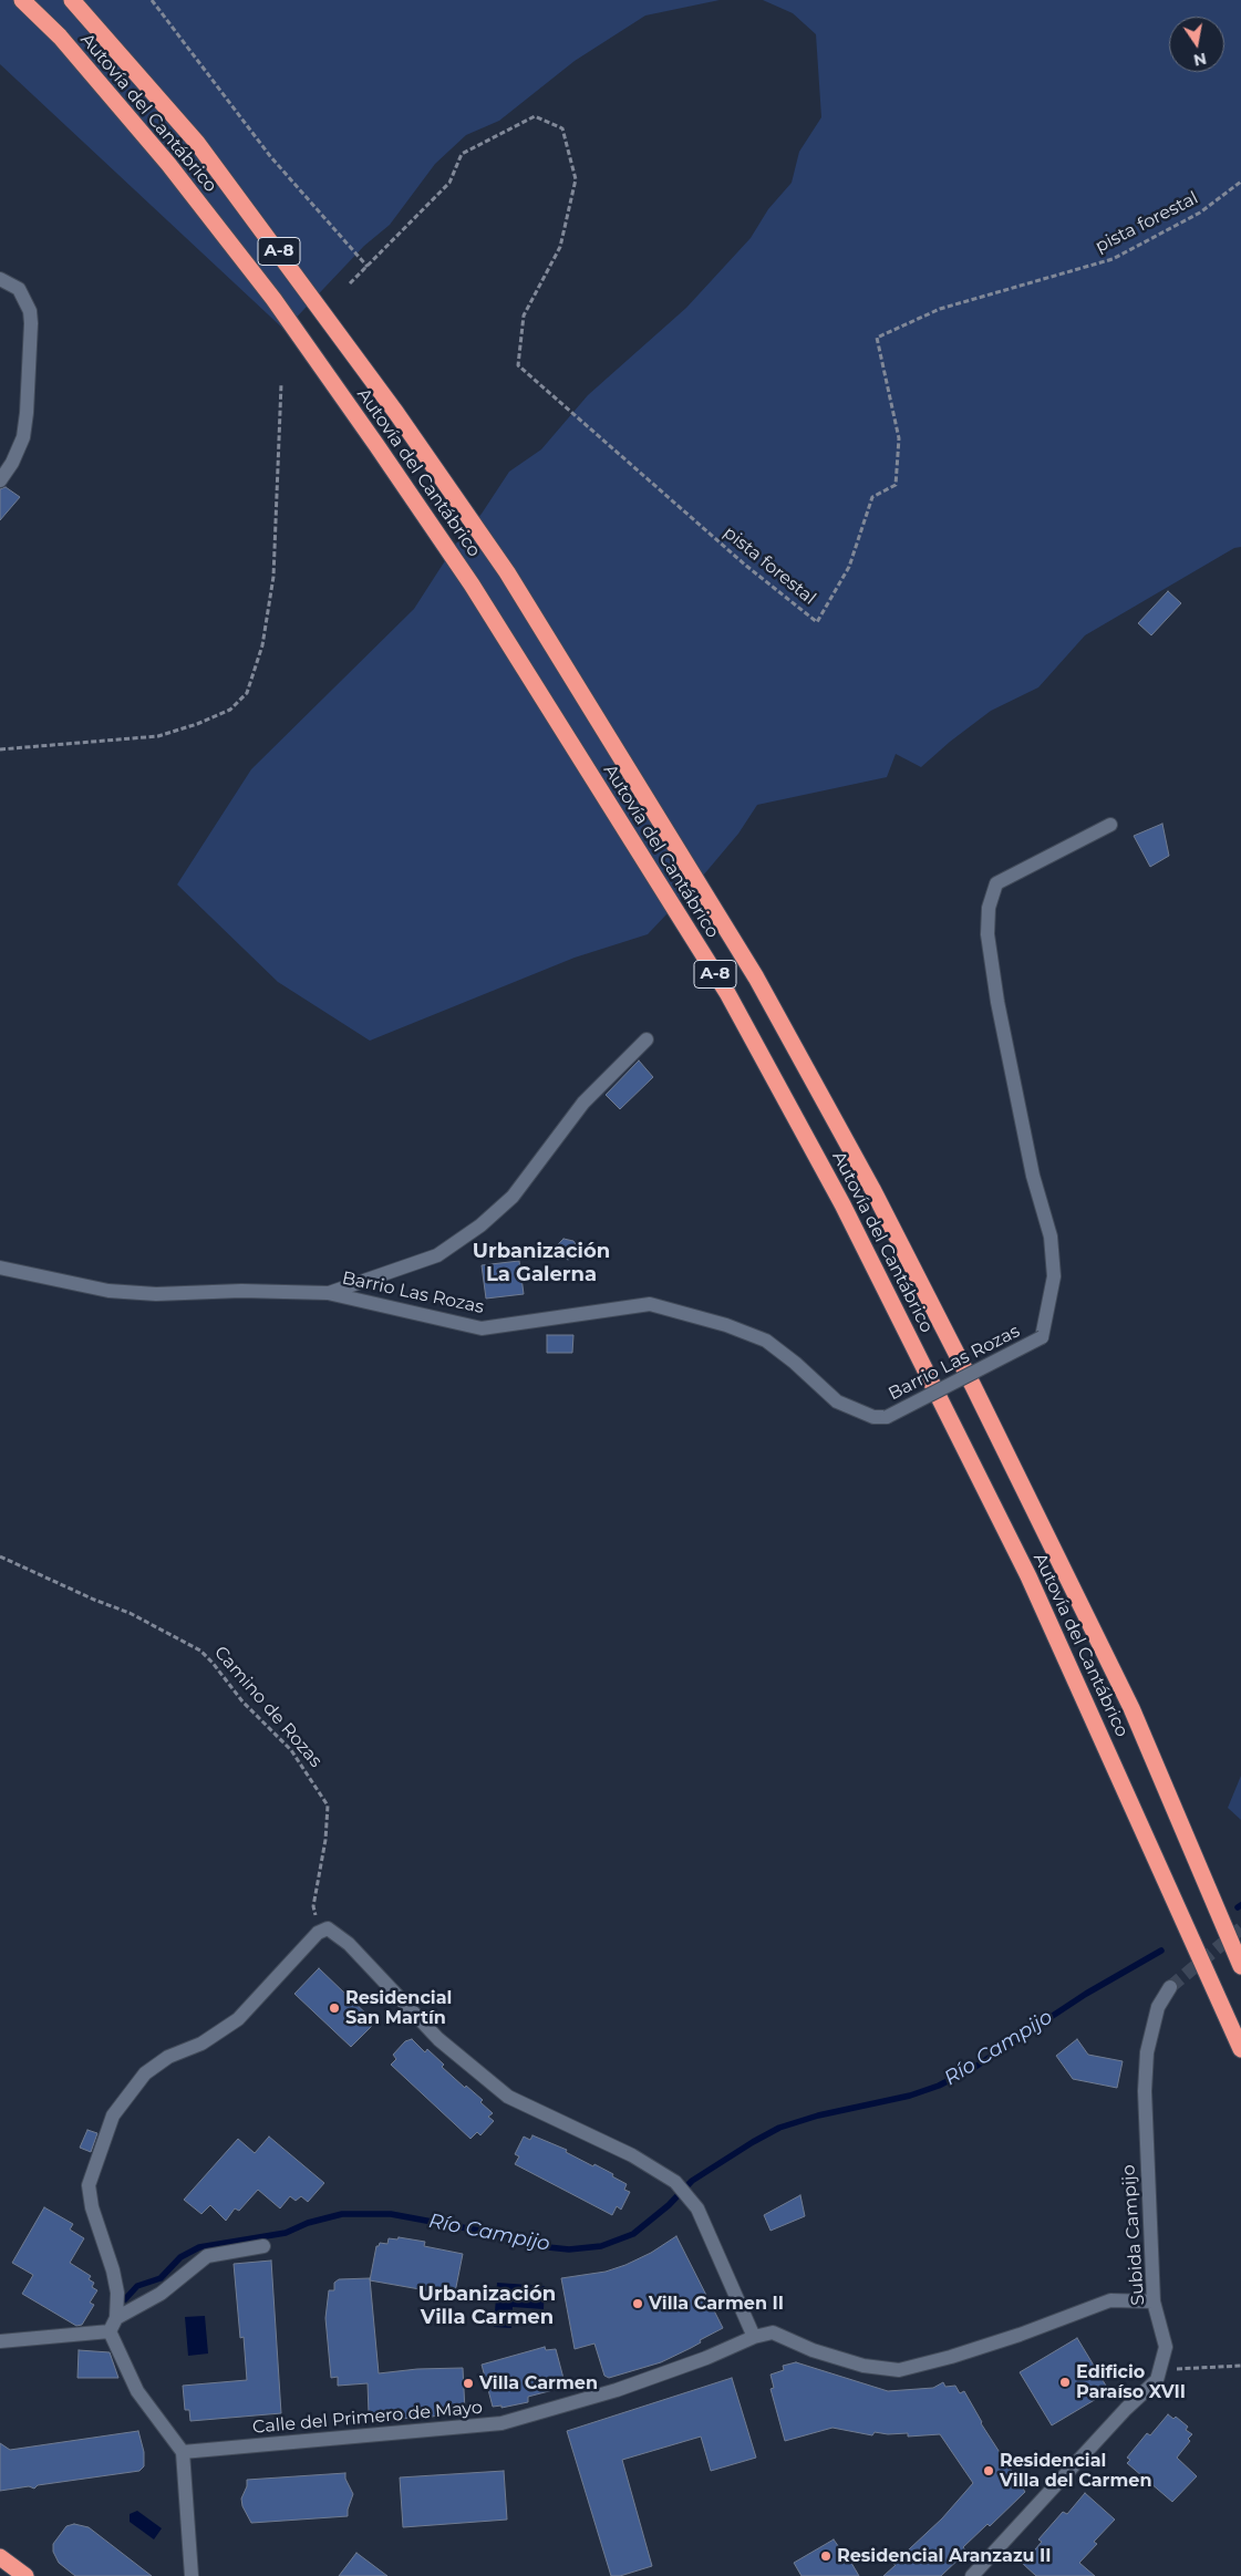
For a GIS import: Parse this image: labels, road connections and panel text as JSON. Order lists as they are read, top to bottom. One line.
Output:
{"streets":{"highway":["Autovía del Cantábrico","A-8"],"street":["Barrio Las Rozas","Subida Campijo","Calle del Primero de Mayo"],"path":["pista forestal","Camino de Rozas"]},"crossings":[["Subida Campijo","Calle del Primero de Mayo"]],"districts":["Urbanización La Galerna","Urbanización Villa Carmen"],"water":["Río Campijo"],"places":["Residencial San Martín","Villa Carmen II","Edificio Paraíso XVII","Villa Carmen","Residencial Villa del Carmen","Residencial Aranzazu II"],"north":"bottom"}
